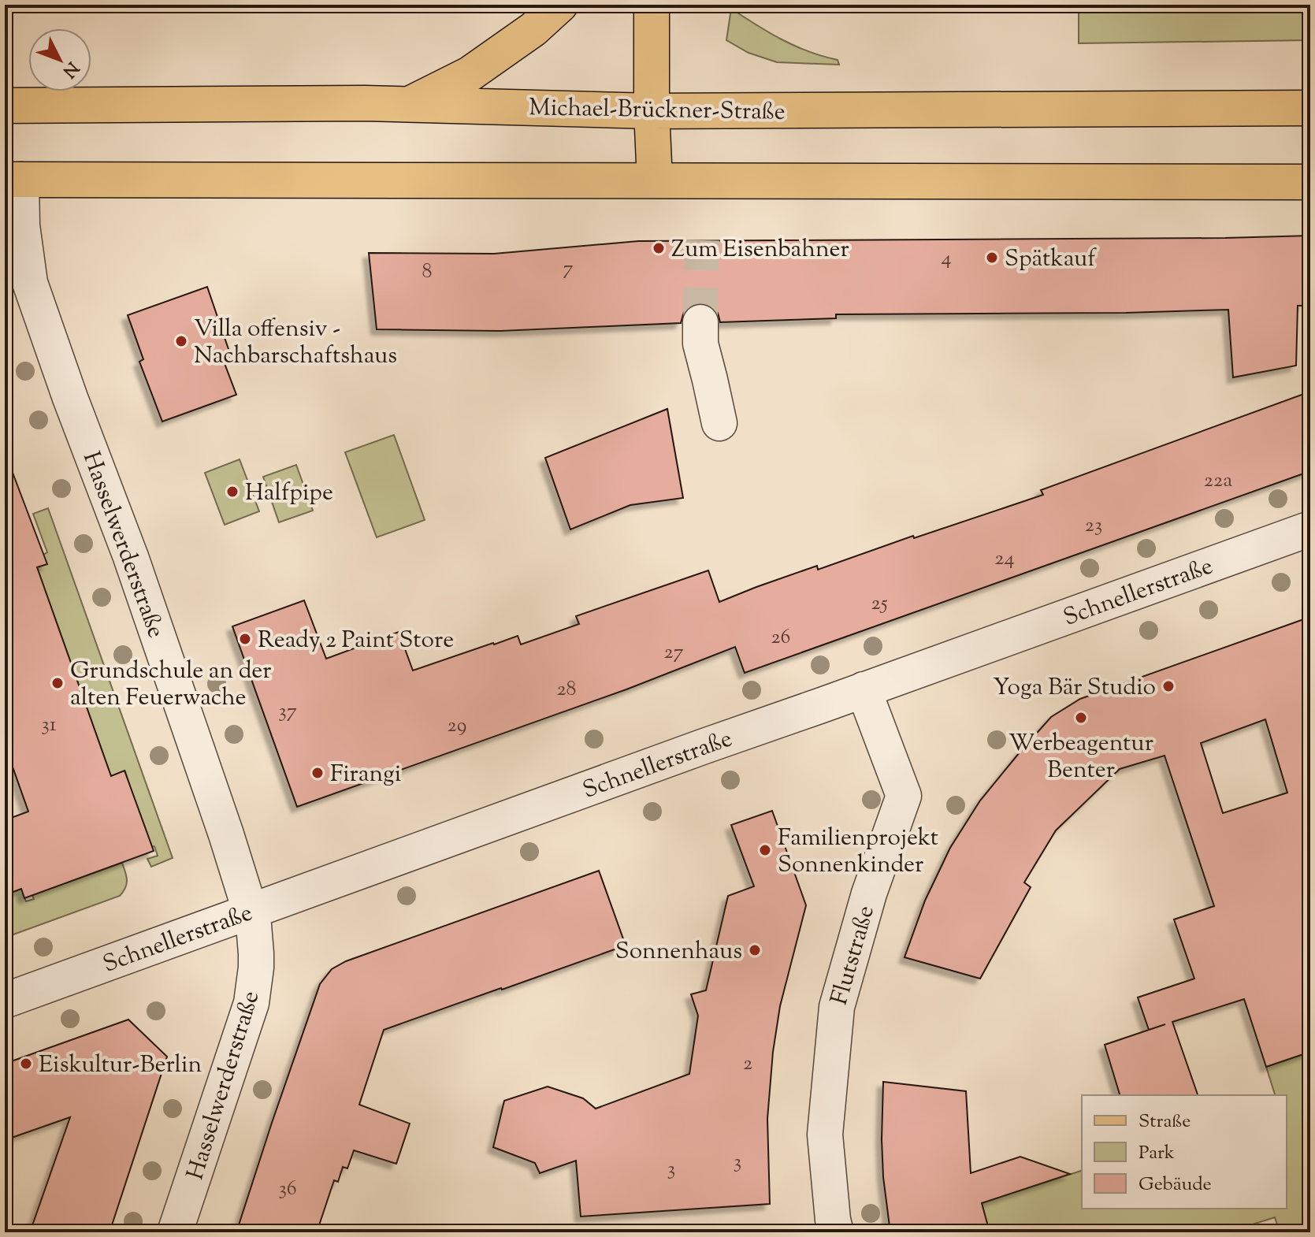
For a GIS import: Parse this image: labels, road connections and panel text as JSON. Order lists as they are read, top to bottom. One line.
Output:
{"streets":{"main road":["Michael-Brückner-Straße"],"street":["Hasselwerderstraße","Schnellerstraße","Flutstraße"]},"crossings":[["Hasselwerderstraße","Schnellerstraße"],["Schnellerstraße","Flutstraße"]],"places":["Zum Eisenbahner","Spätkauf","Villa offensiv - Nachbarschaftshaus","Halfpipe","Ready 2 Paint Store","Grundschule an der alten Feuerwache","Yoga Bär Studio","Werbeagentur Benter","Firangi","Familienprojekt Sonnenkinder","Sonnenhaus","Eiskultur-Berlin"],"house_numbers":["4","7","8","22a","23","24","25","26","27","28","37","31","29","2","3","3","36"],"legend":["Straße","Park","Gebäude"],"north":"bottom right"}
